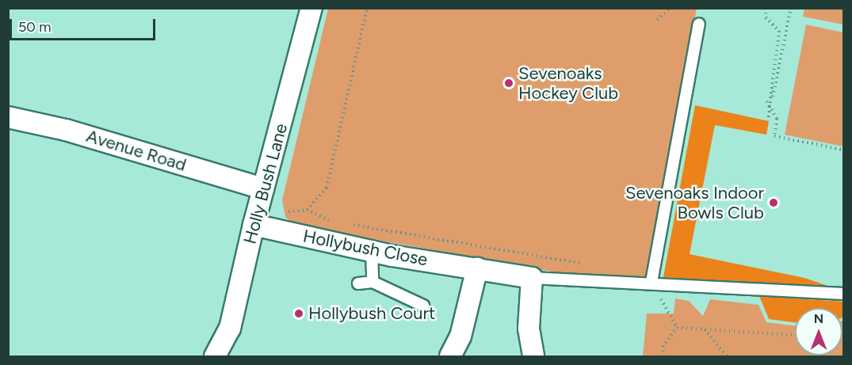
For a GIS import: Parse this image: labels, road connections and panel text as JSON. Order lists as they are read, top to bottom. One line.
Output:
{"streets":{"street":["Avenue Road","Holly Bush Lane","Hollybush Close"]},"crossings":[["Avenue Road","Holly Bush Lane"],["Holly Bush Lane","Hollybush Close"]],"places":["Sevenoaks Hockey Club","Sevenoaks Indoor Bowls Club","Hollybush Court"],"scale_bar":"50 m","north":"top"}
